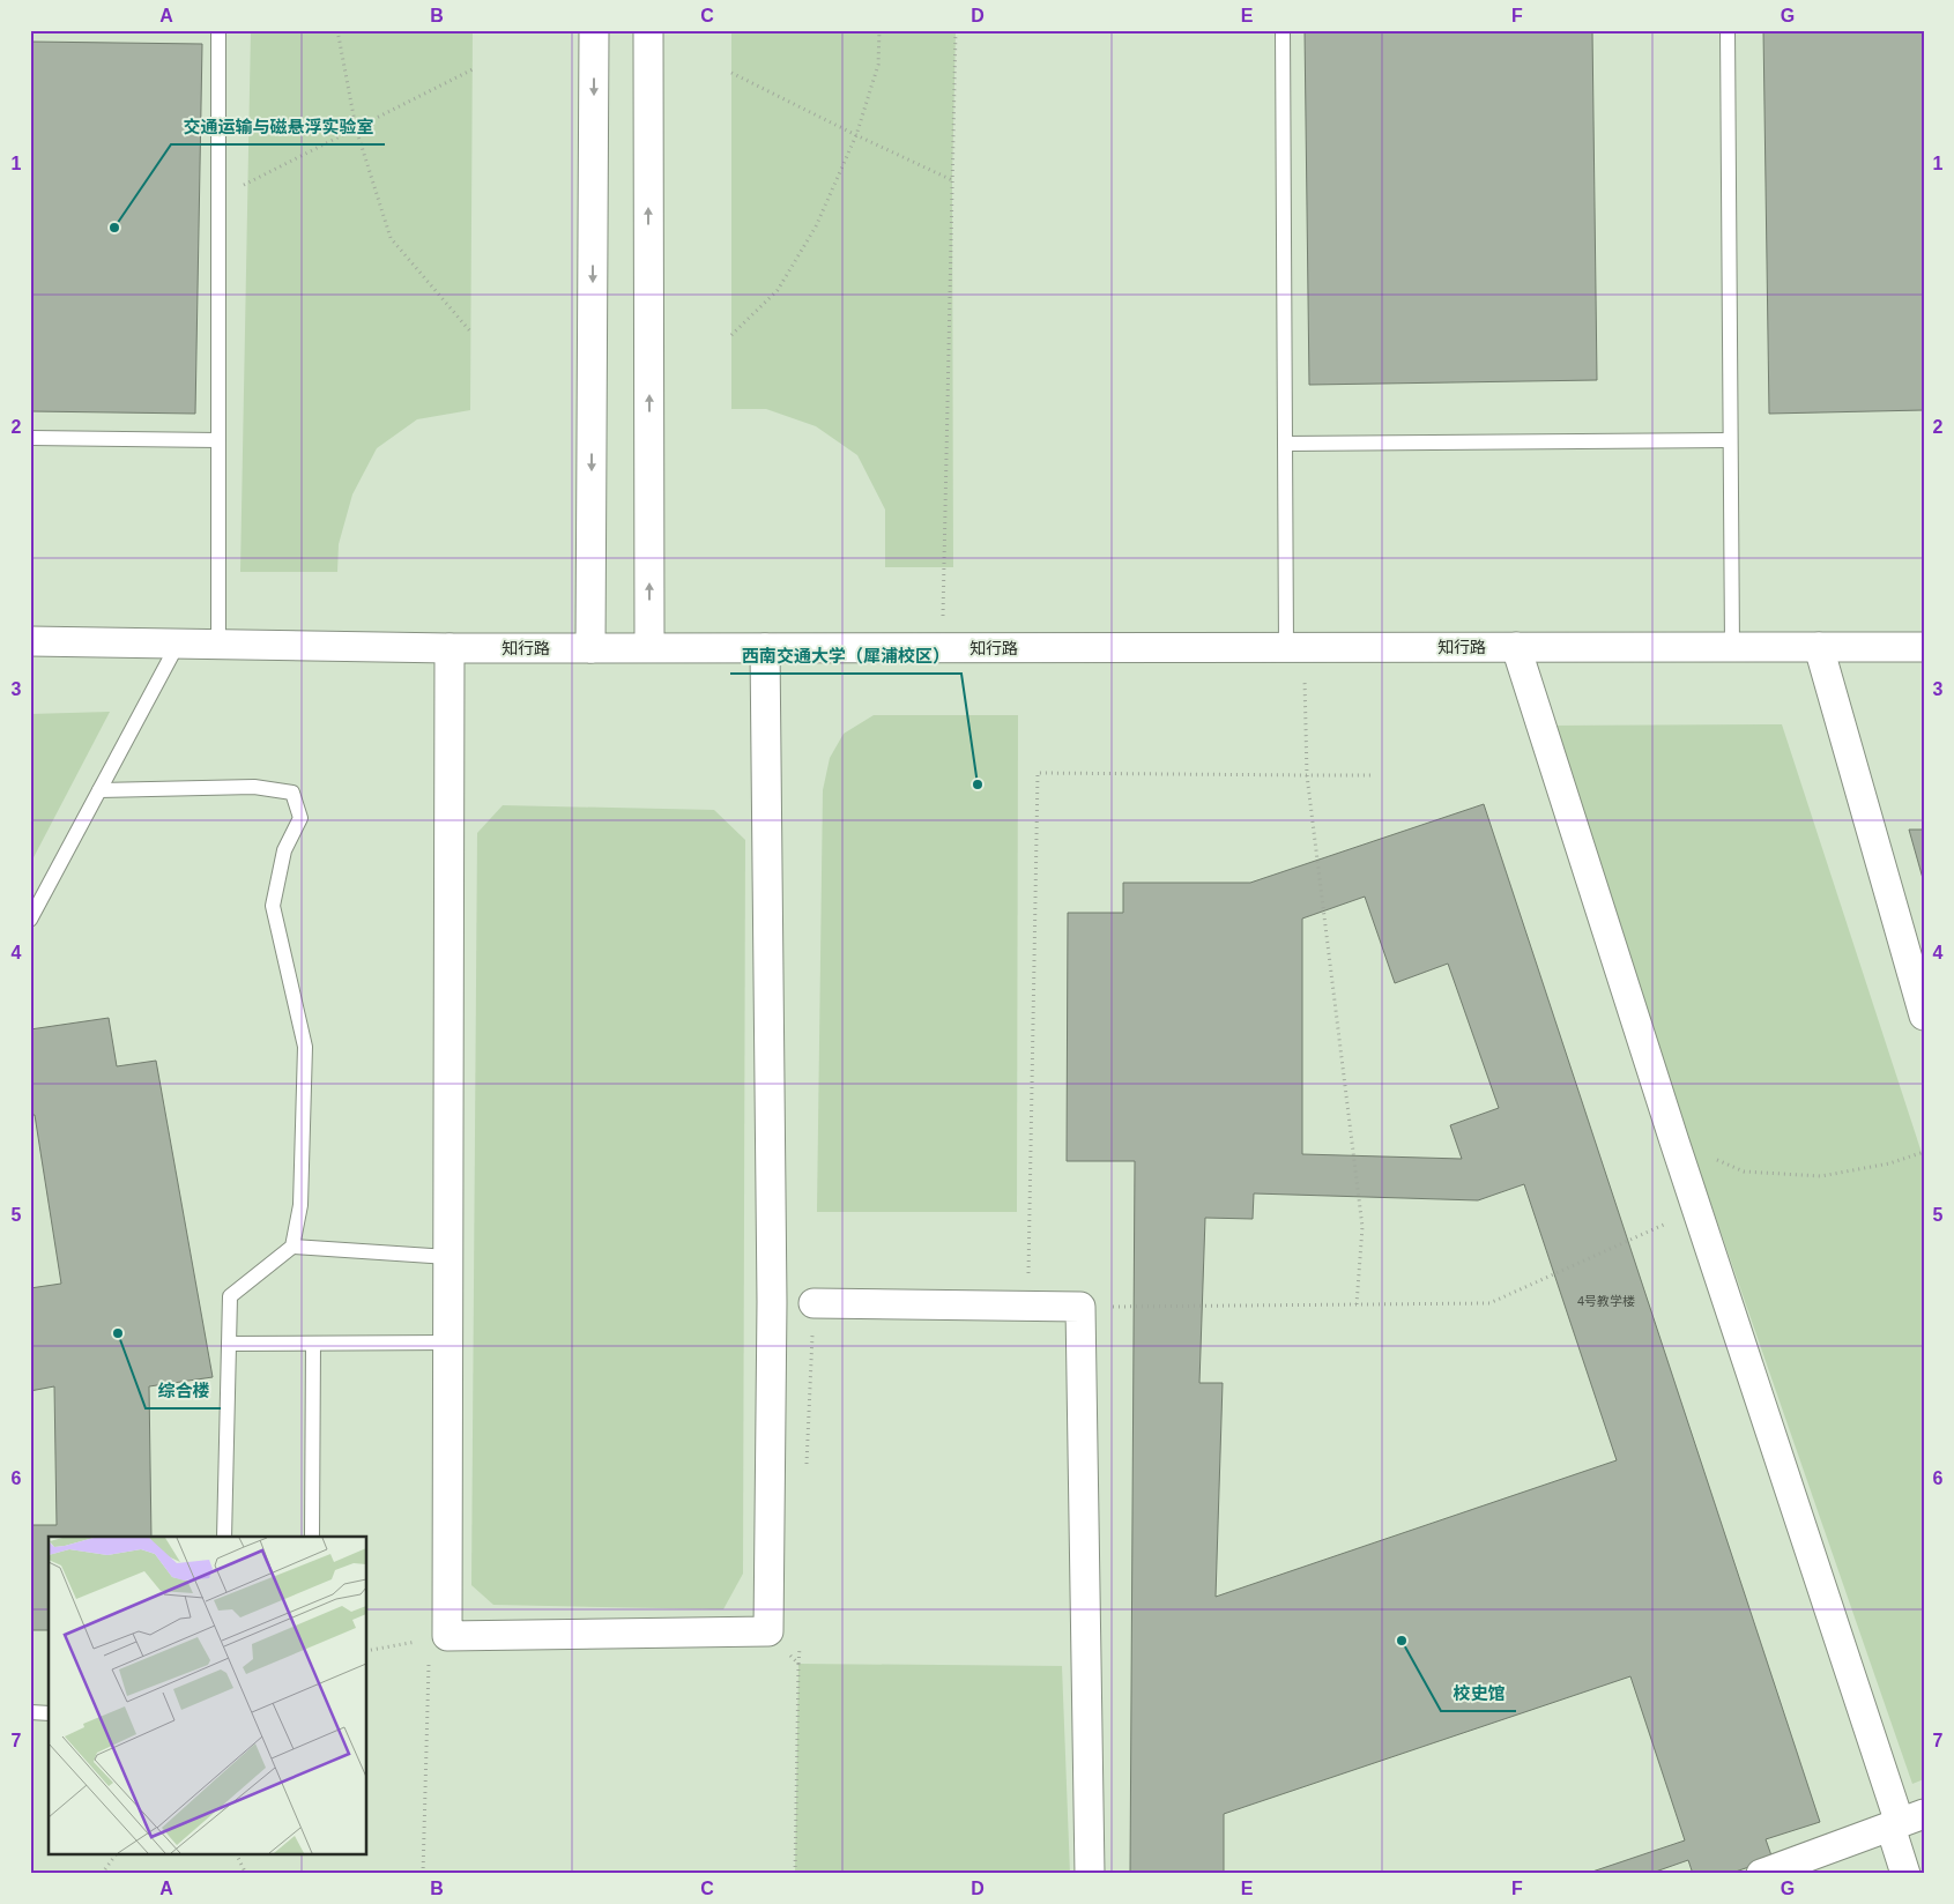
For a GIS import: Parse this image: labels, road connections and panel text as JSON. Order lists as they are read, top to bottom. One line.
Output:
{"streets":{"street":["知行路"]},"places":["交通运输与磁悬浮实验室","西南交通大学（犀浦校区）","综合楼","校史馆"],"house_numbers":["4号教学楼"],"grid":{"columns":["A","B","C","D","E","F","G"],"rows":["1","2","3","4","5","6","7"]}}
